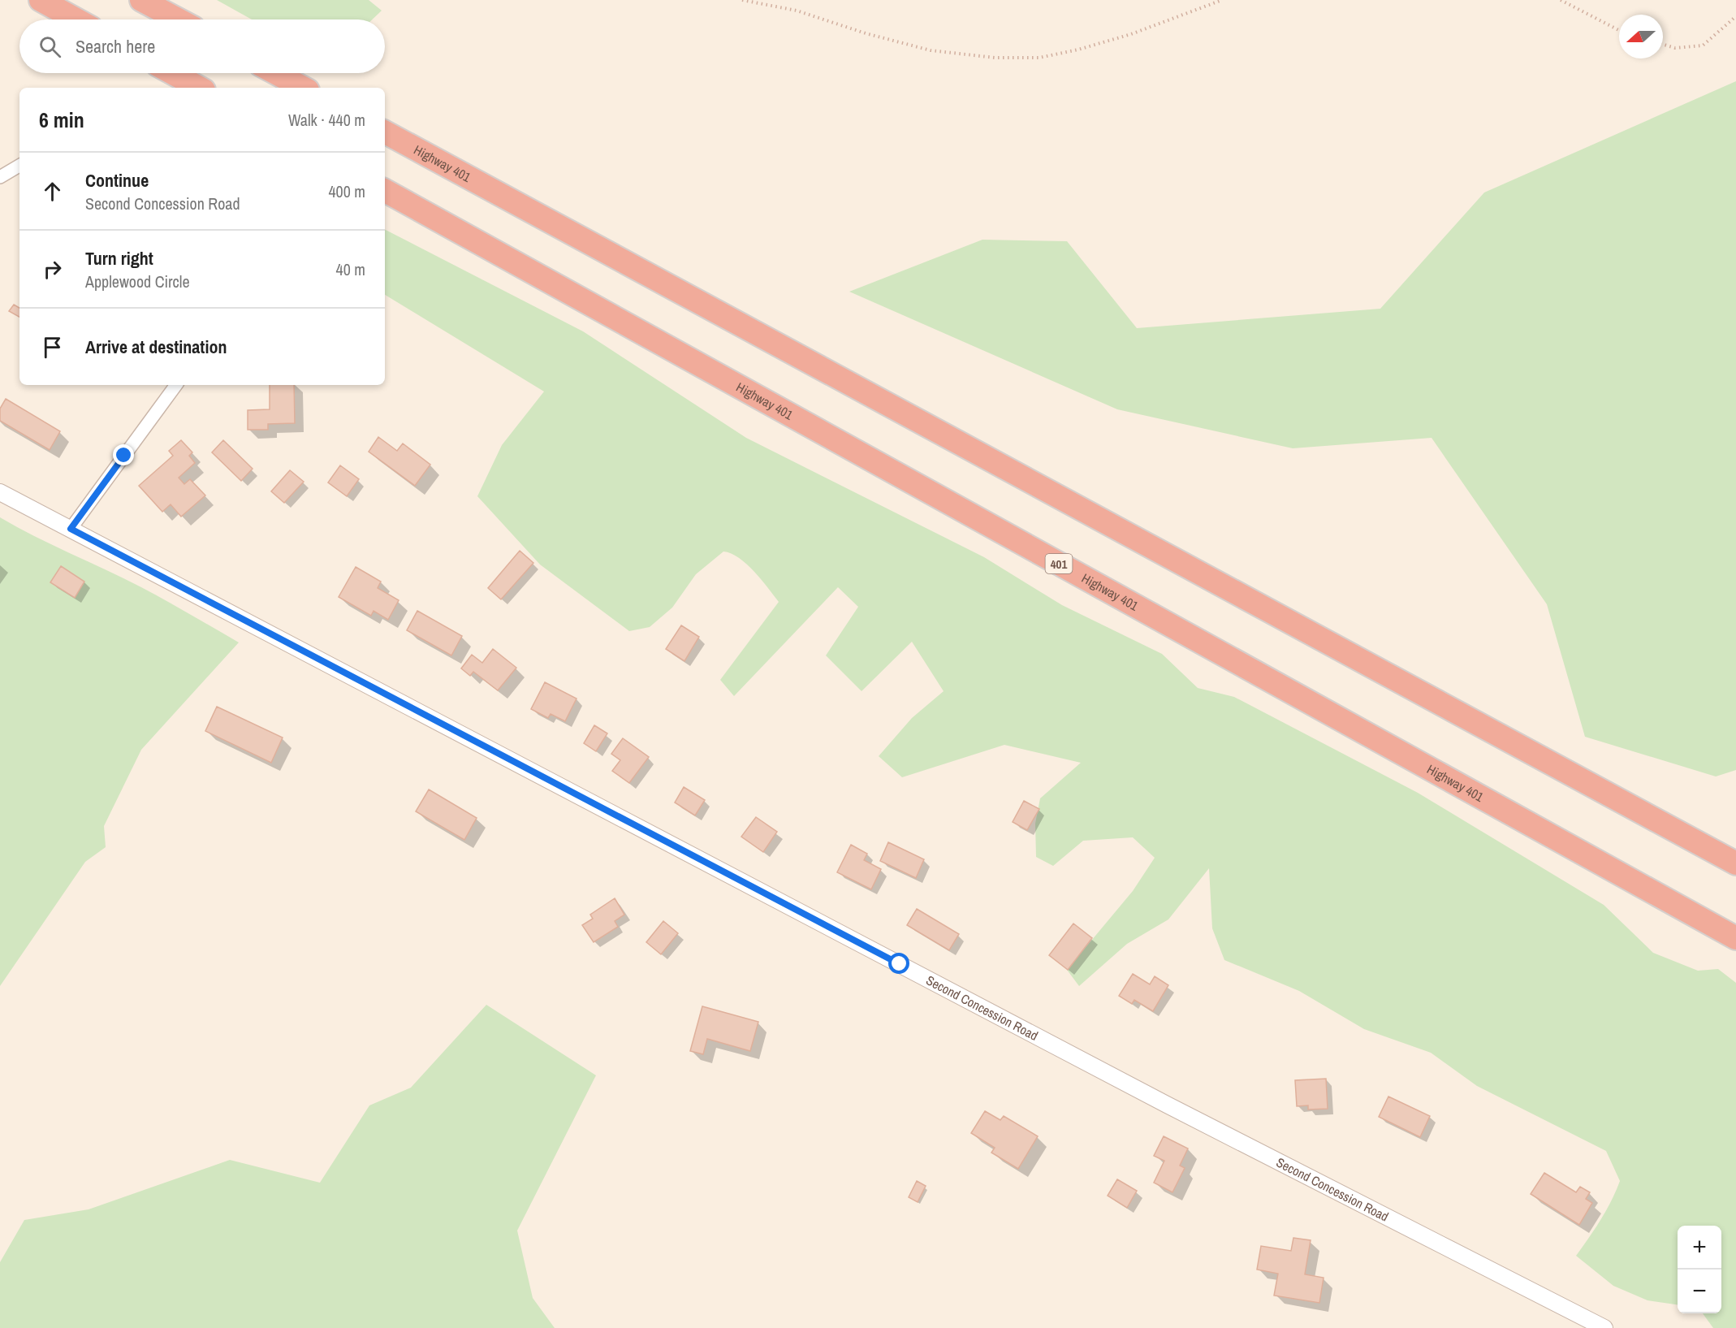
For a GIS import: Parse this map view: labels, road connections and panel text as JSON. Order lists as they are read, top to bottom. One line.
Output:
{"streets":{"highway":["Highway 401","401"],"street":["Second Concession Road"]},"north":"left","page":{"search":"Search here","heading":["6 min","Walk · 440 m"],"list":[["Continue","Second Concession Road","400 m"],["Turn right","Applewood Circle","40 m"],"Arrive at destination"],"map_buttons":["+","−"]}}
